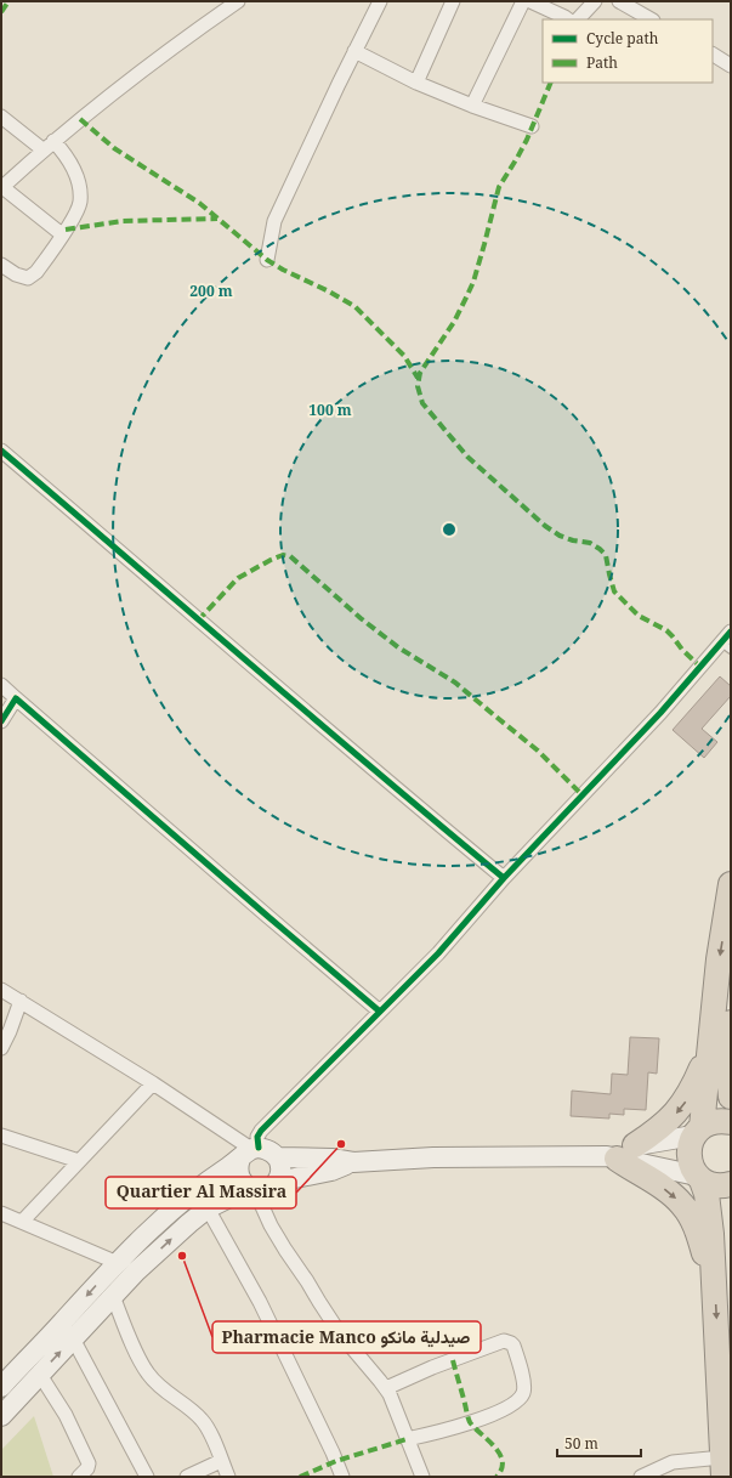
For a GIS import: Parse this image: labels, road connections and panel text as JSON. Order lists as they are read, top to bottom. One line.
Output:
{"places":["Quartier Al Massira","Pharmacie Manco صيدلية مانكو"],"legend":["Cycle path","Path"],"scale_bar":"50 m","rings":["200 m","100 m"]}
